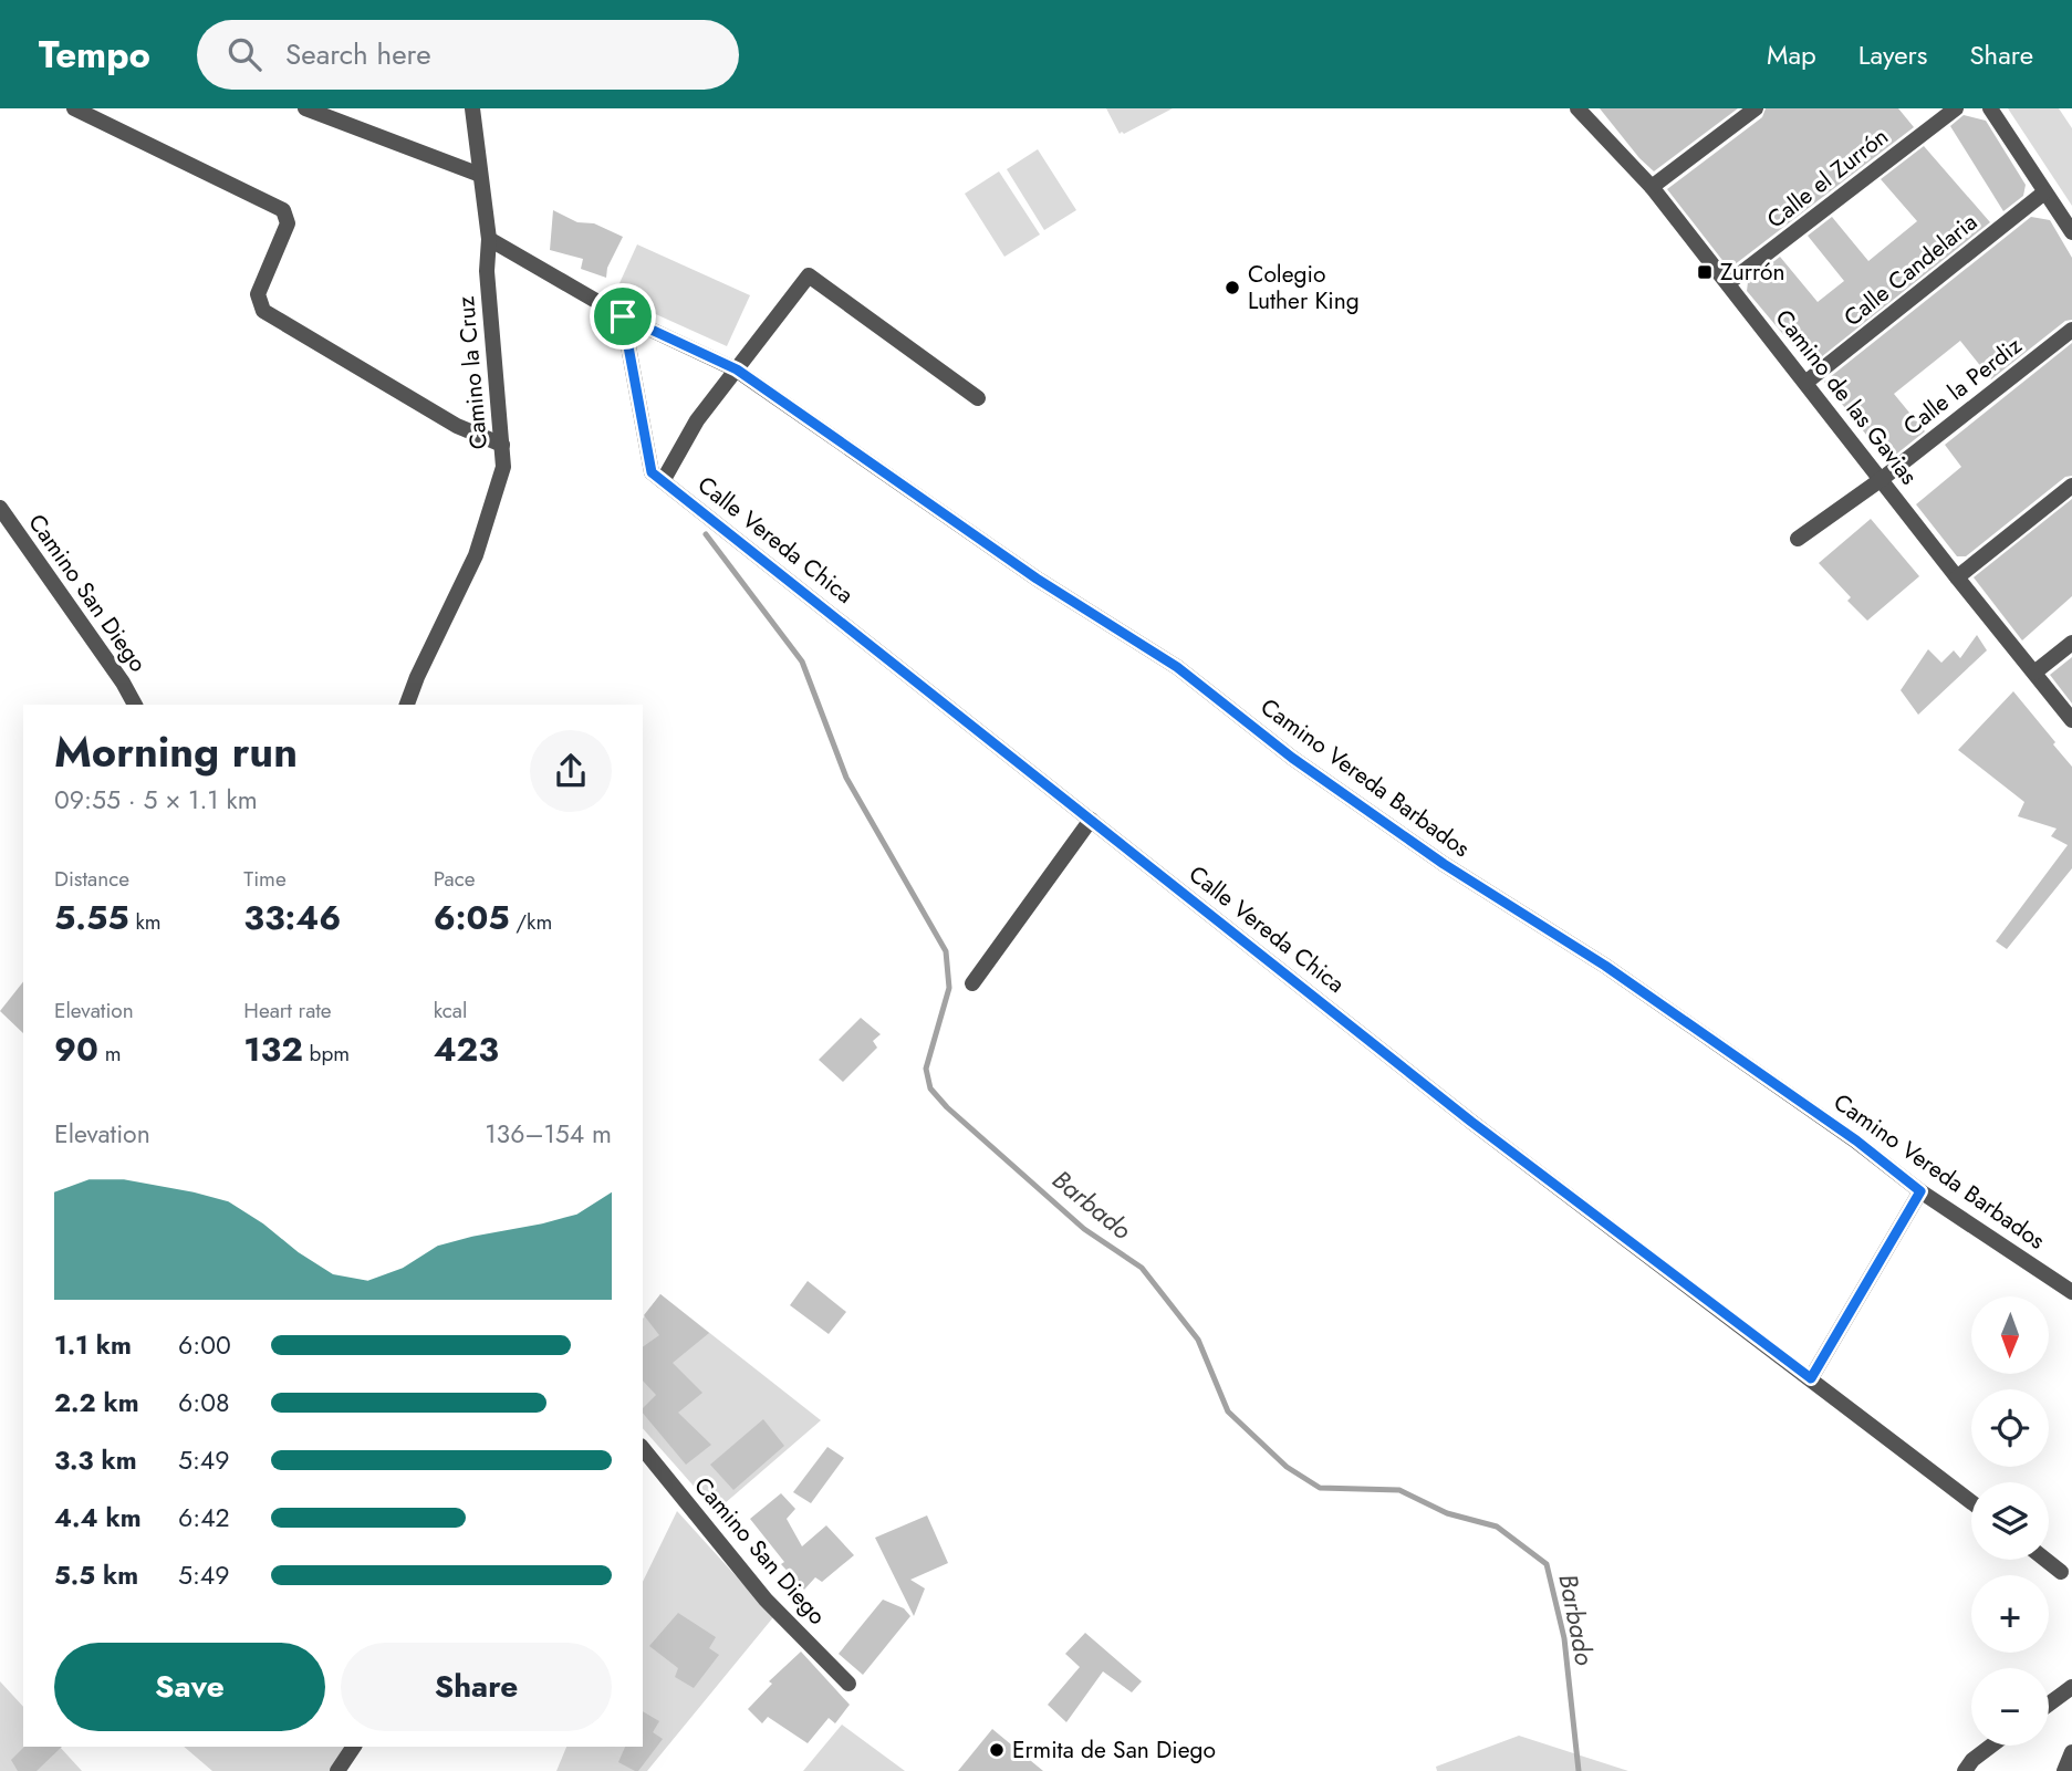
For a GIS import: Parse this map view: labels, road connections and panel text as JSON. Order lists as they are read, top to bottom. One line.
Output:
{"streets":{"street":["Calle el Zurrón","Calle Candelaria","Camino la Cruz","Calle la Perdiz","Camino de las Gavias","Calle Vereda Chica","Camino San Diego","Camino Vereda Barbados"]},"crossings":[["Calle el Zurrón","Camino de las Gavias"],["Calle Candelaria","Camino de las Gavias"],["Camino la Cruz","Camino Vereda Barbados"],["Calle la Perdiz","Camino de las Gavias"],["Calle Vereda Chica","Camino Vereda Barbados"]],"water":["Barbado"],"places":{"transit":["Zurrón"],"other":["Colegio Luther King","Ermita de San Diego"]},"north":"bottom","page":{"header":"Tempo","search":"Search here","nav":["Map","Layers","Share"],"heading":["Morning run","09:55 · 5 × 1.1 km"],"stats":[["Distance","5.55 km"],["Time","33:46"],["Pace","6:05 /km"],["Elevation","90 m"],["Heart rate","132 bpm"],["kcal","423"]],"chart":["Elevation","136–154 m"],"map_buttons":["+","−"],"list":[{"name":"1.1 km","note":"6:00"},{"name":"2.2 km","note":"6:08"},{"name":"3.3 km","note":"5:49"},{"name":"4.4 km","note":"6:42"},{"name":"5.5 km","note":"5:49"}],"buttons":["Save","Share"]}}
